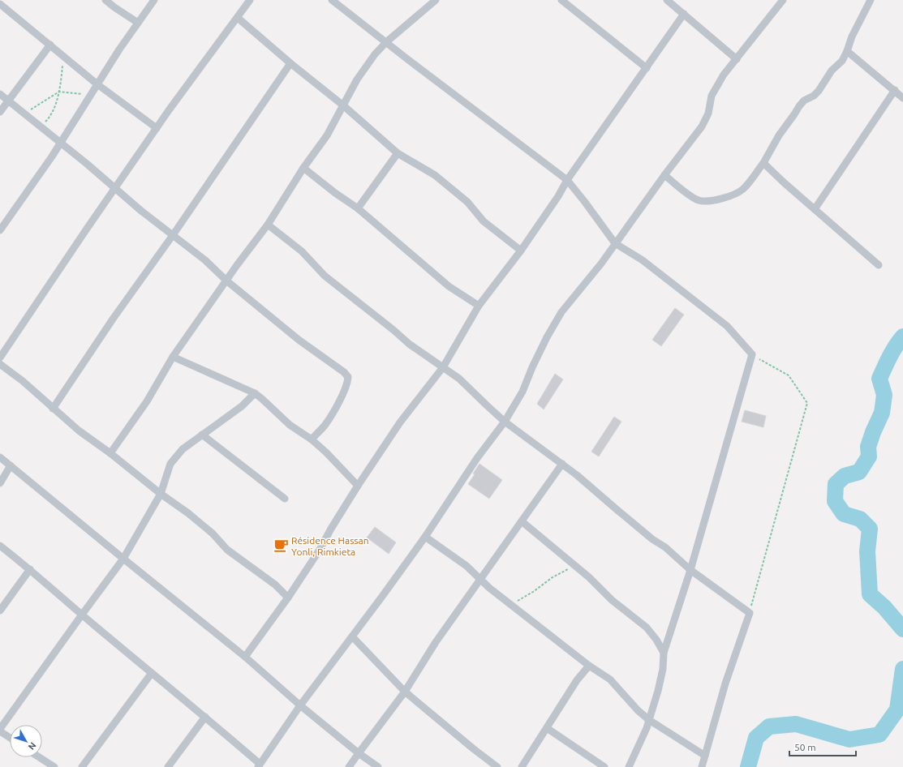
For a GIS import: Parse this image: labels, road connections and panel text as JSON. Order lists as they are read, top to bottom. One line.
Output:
{"places":{"cafe":["Résidence Hassan Yonli, Rimkieta"]},"scale_bar":"50 m","north":"bottom right"}
